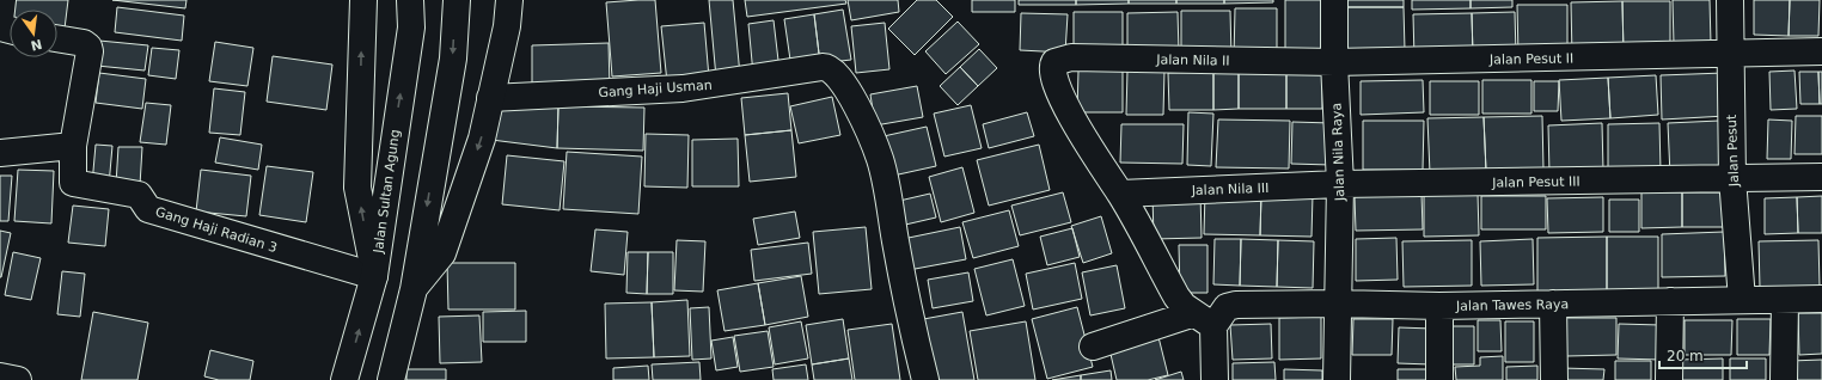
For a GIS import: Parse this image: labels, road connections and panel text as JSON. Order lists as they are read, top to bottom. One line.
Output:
{"streets":{"main road":["Jalan Pesut II","Jalan Nila II","Gang Haji Usman","Jalan Pesut","Jalan Nila Raya","Jalan Pesut III","Jalan Nila III","Jalan Sultan Agung","Gang Haji Radian 3","Jalan Tawes Raya"]},"crossings":[["Jalan Pesut II","Jalan Nila II"],["Jalan Pesut II","Jalan Pesut"],["Jalan Pesut II","Jalan Nila Raya"],["Jalan Nila II","Jalan Nila Raya"],["Jalan Nila II","Jalan Nila III"],["Jalan Pesut","Jalan Pesut III"],["Jalan Pesut","Jalan Tawes Raya"],["Jalan Nila Raya","Jalan Pesut III"],["Jalan Nila Raya","Jalan Nila III"],["Jalan Nila Raya","Jalan Tawes Raya"],["Jalan Pesut III","Jalan Nila III"],["Jalan Sultan Agung","Gang Haji Radian 3"]],"scale_bar":"20 m","north":"bottom"}
